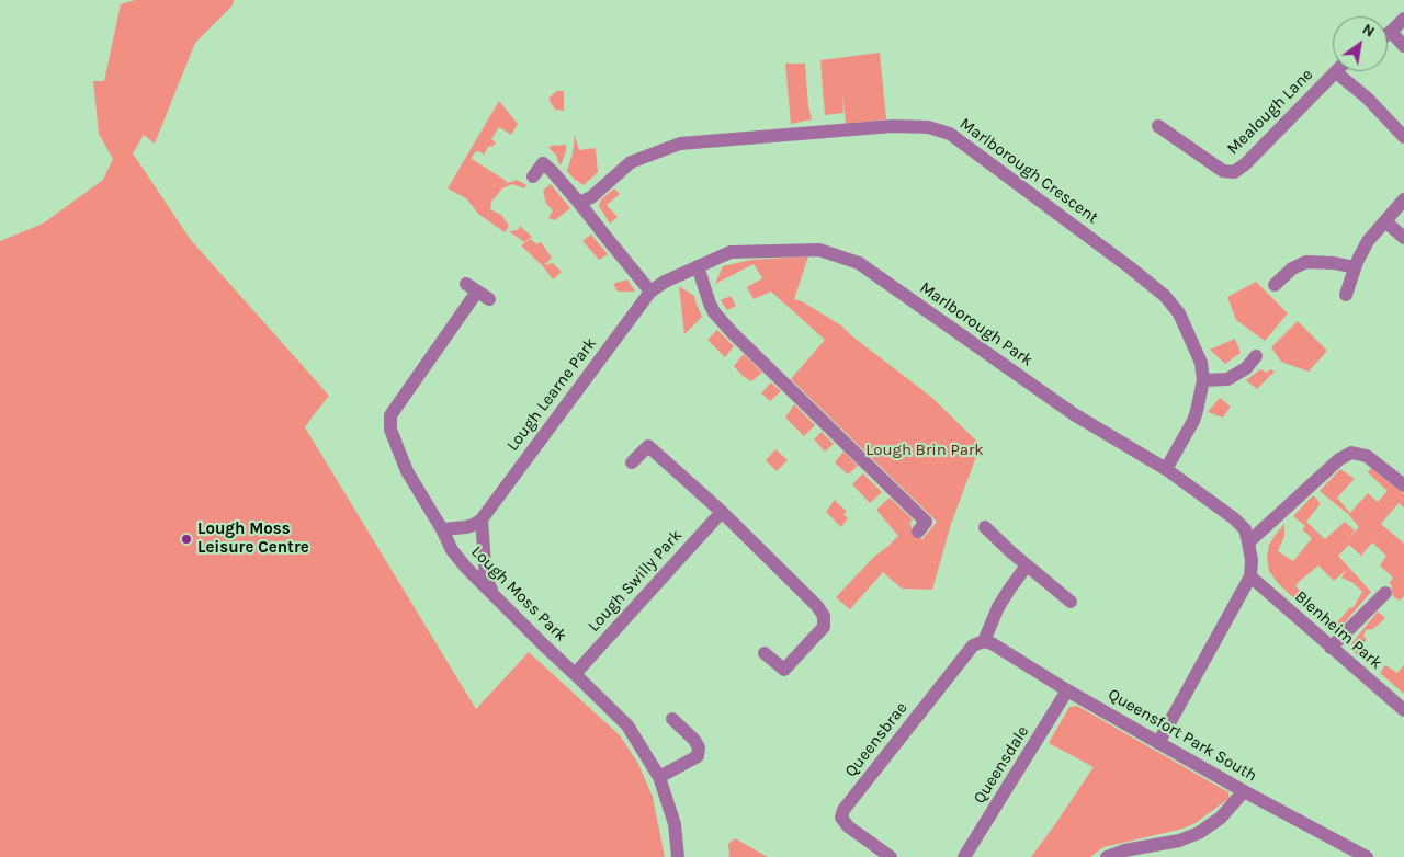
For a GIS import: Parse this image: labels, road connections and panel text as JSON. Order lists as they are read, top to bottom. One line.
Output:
{"streets":{"street":["Mealough Lane","Marlborough Crescent","Marlborough Park","Lough Learne Park","Lough Swilly Park","Lough Moss Park","Blenheim Park","Queensfort Park South","Queensbrae","Queensdale"]},"crossings":[["Marlborough Crescent","Marlborough Park"],["Marlborough Park","Lough Learne Park"],["Lough Swilly Park","Lough Moss Park"],["Queensfort Park South","Queensbrae"],["Queensfort Park South","Queensdale"]],"parks":["Lough Brin Park"],"places":["Lough Moss Leisure Centre"],"north":"top right"}
